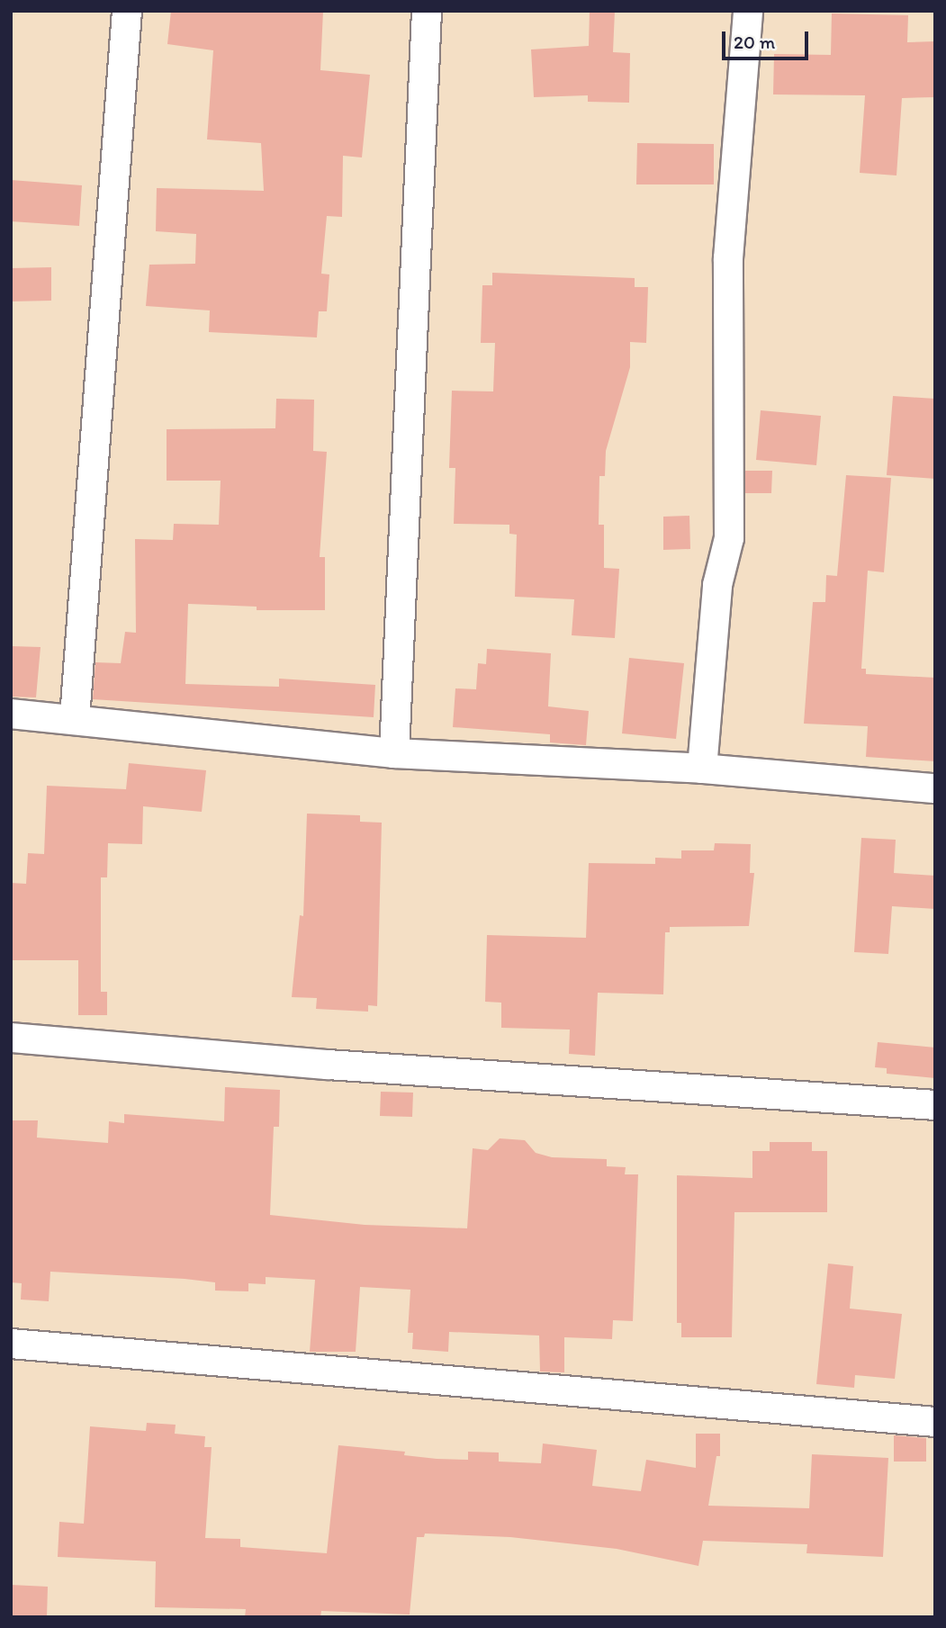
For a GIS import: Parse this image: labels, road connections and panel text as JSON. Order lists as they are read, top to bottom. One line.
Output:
{"scale_bar":"20 m"}
